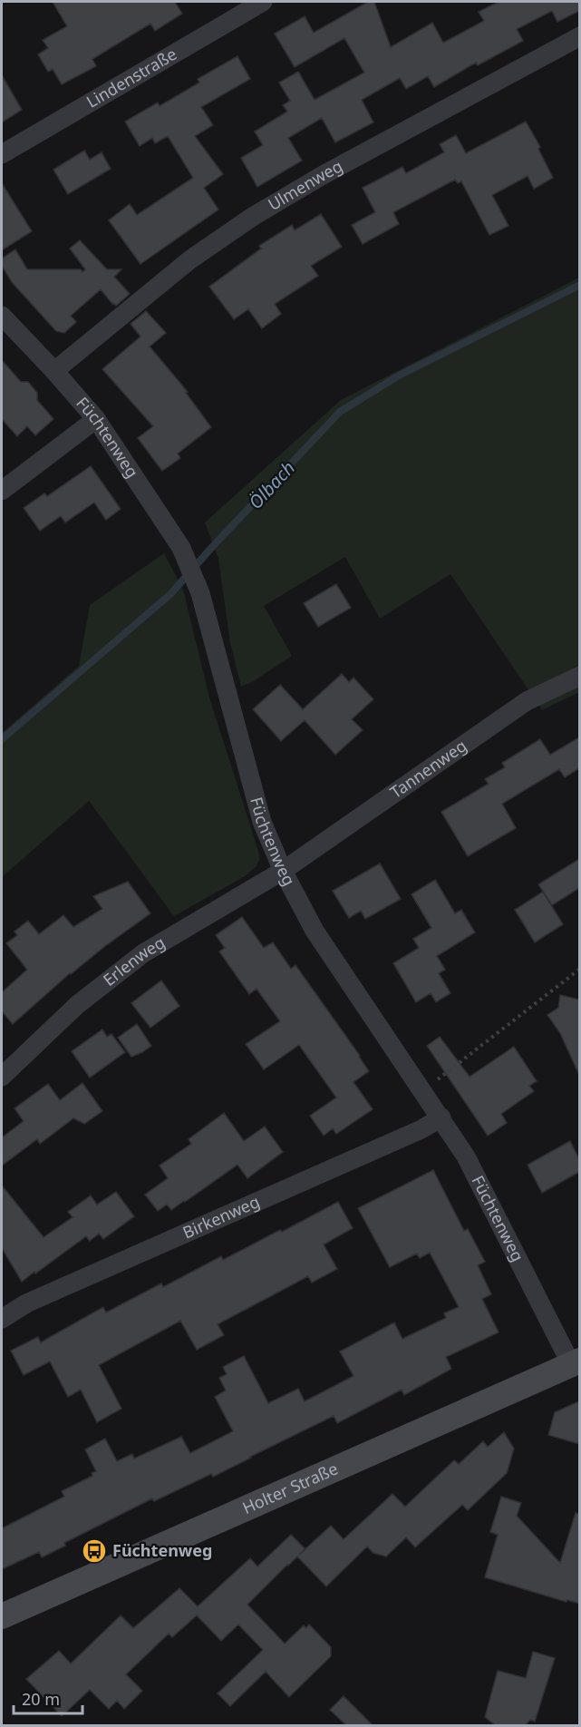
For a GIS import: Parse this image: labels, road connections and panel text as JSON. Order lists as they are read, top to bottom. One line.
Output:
{"streets":{"street":["Lindenstraße","Ulmenweg","Füchtenweg","Tannenweg","Erlenweg","Birkenweg","Holter Straße"]},"crossings":[["Ulmenweg","Füchtenweg"],["Füchtenweg","Tannenweg"],["Füchtenweg","Erlenweg"],["Füchtenweg","Birkenweg"],["Füchtenweg","Holter Straße"],["Tannenweg","Erlenweg"]],"water":["Ölbach"],"places":{"bus stop":["Füchtenweg"]},"scale_bar":"20 m"}
